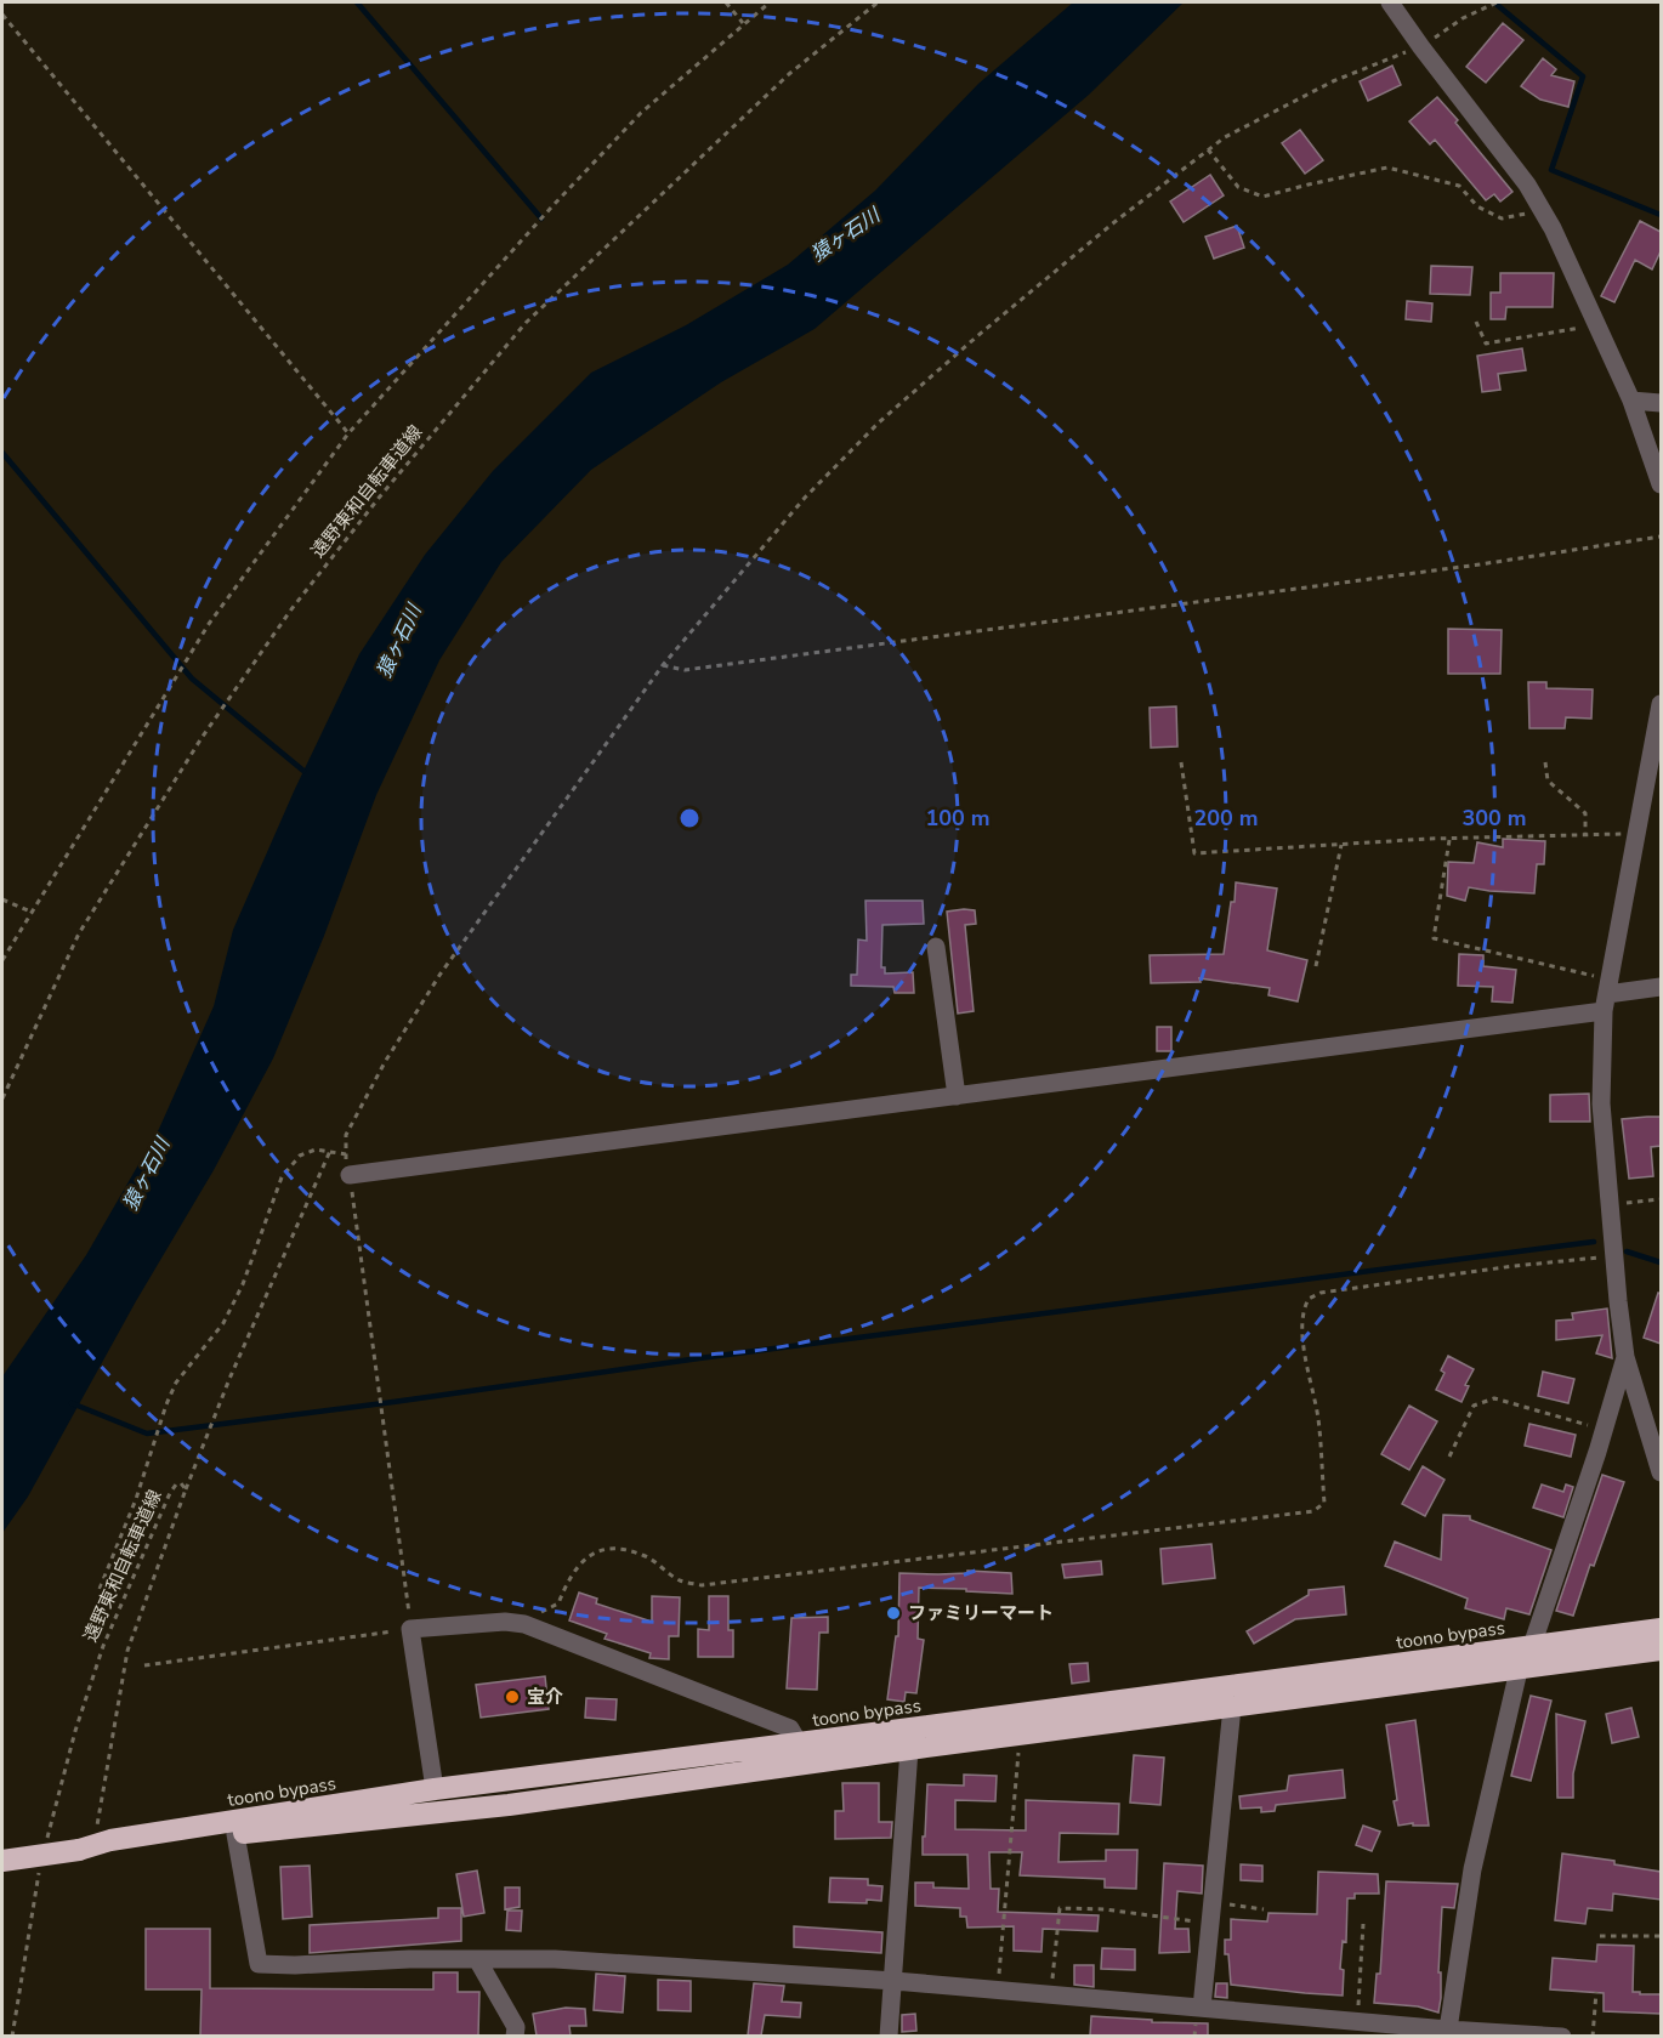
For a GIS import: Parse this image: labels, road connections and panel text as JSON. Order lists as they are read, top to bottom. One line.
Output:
{"streets":{"highway":["toono bypass"],"path":["遠野東和自転車道線"]},"crossings":[["遠野東和自転車道線","toono bypass"]],"water":["猿ヶ石川"],"places":["ファミリーマート","宝介"],"rings":["100 m","200 m","300 m"]}
